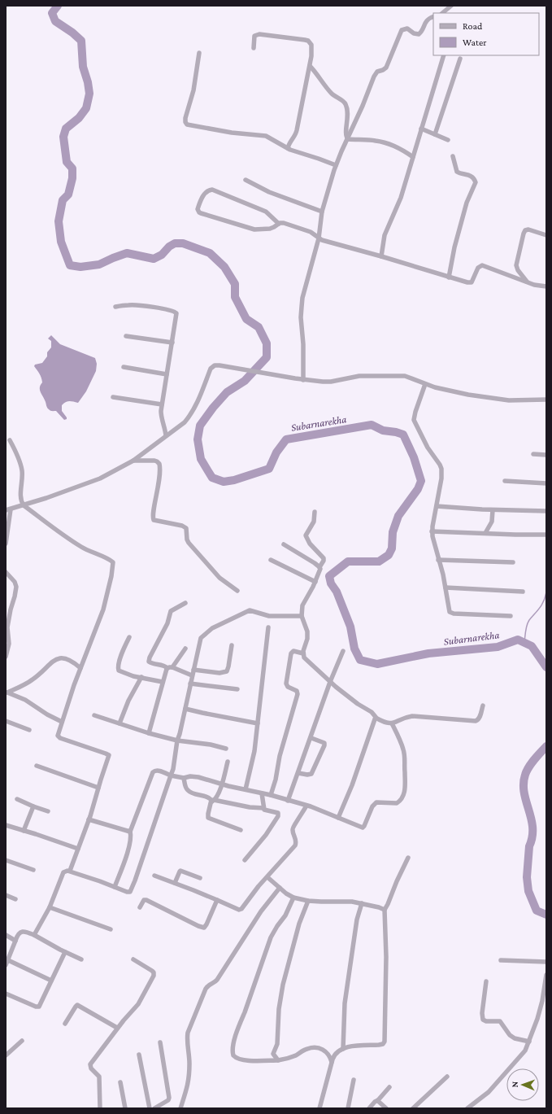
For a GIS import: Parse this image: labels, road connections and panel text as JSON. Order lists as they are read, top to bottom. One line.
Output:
{"water":["Subarnarekha"],"legend":["Road","Water"],"north":"left"}
